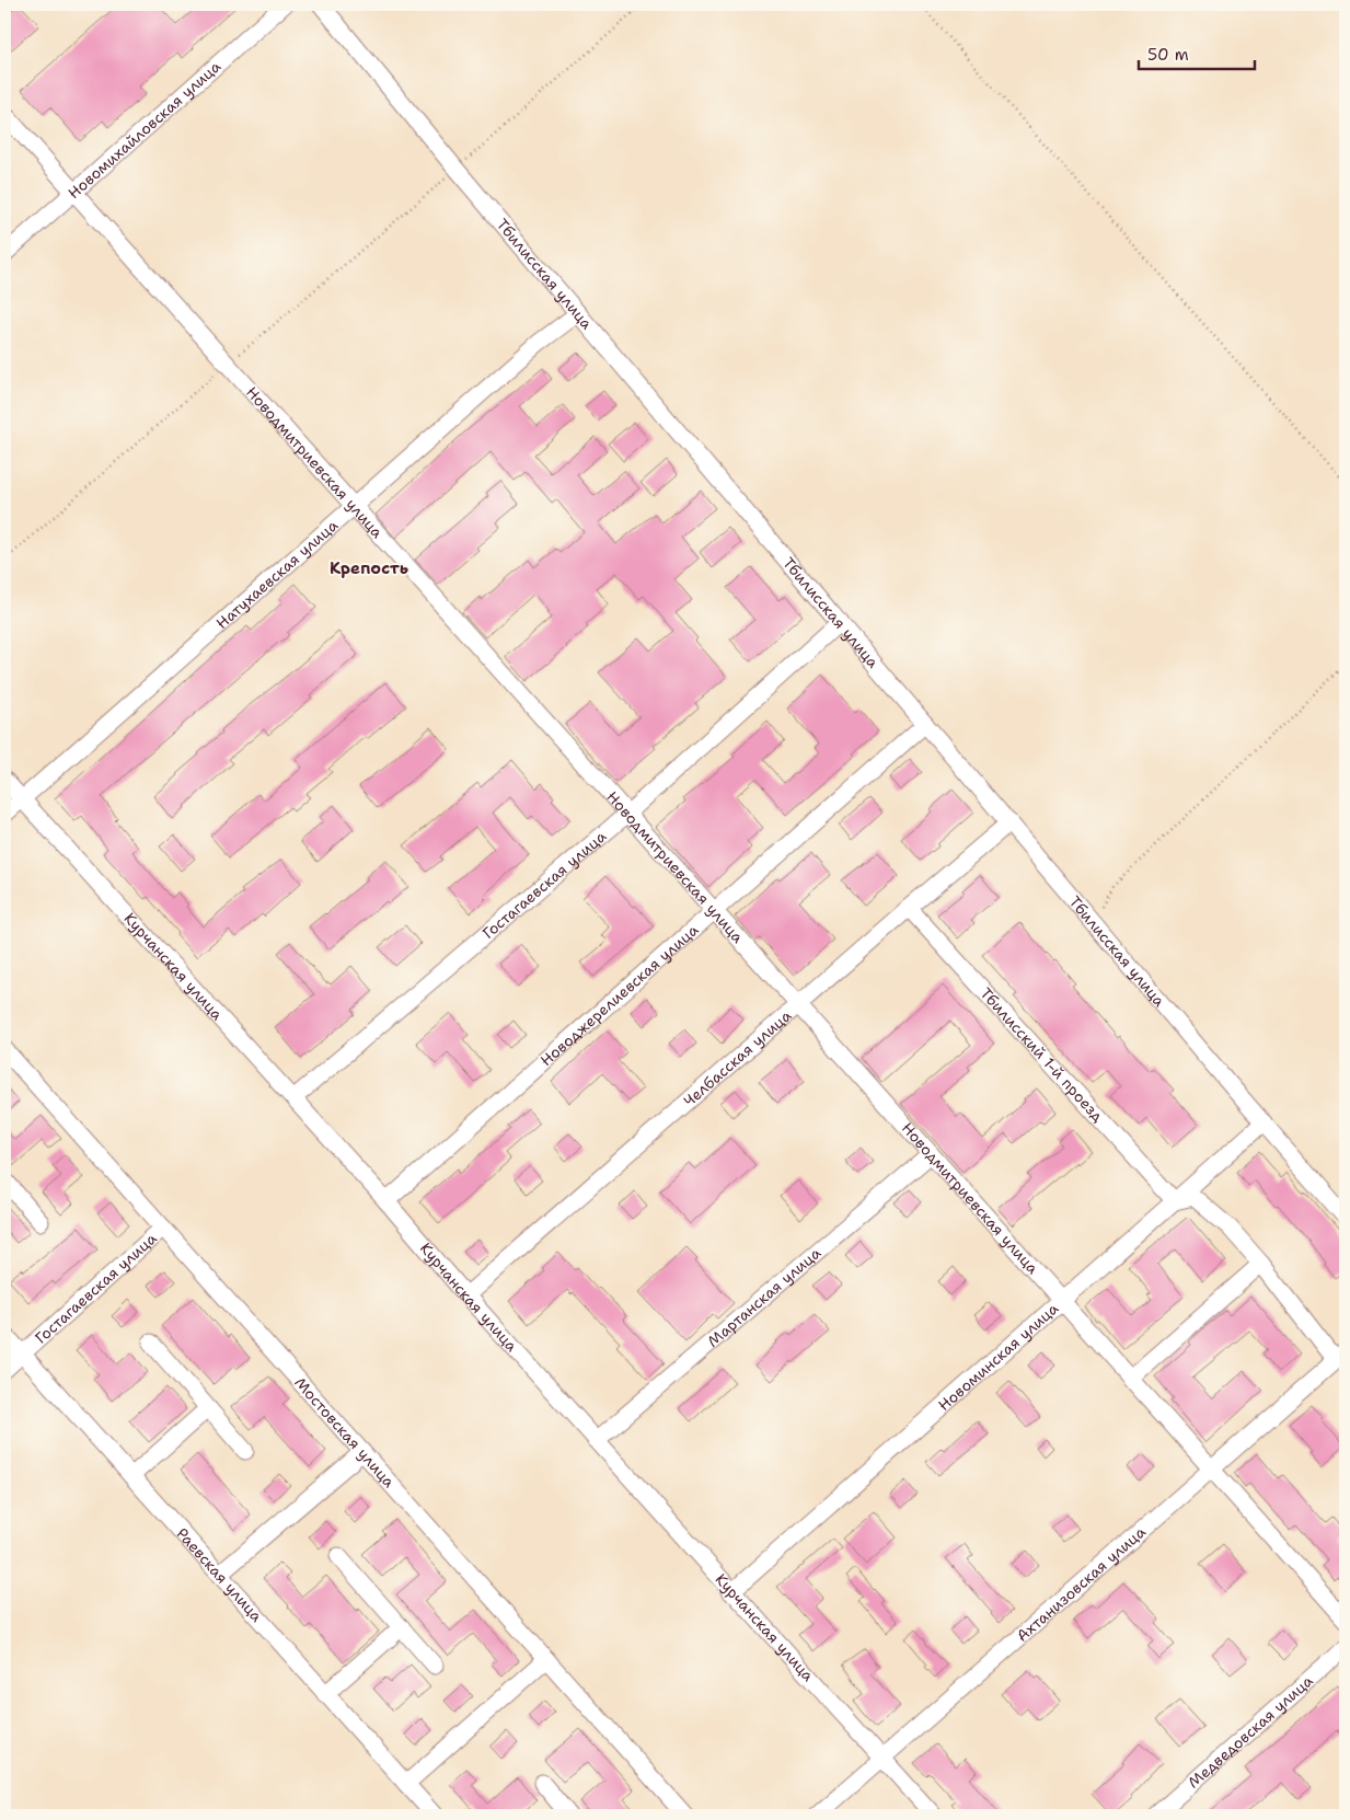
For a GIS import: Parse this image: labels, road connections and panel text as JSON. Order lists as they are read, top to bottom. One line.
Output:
{"streets":{"street":["Новомихайловская улица","Тбилисская улица","Новодмитриевская улица","Натухаевская улица","Гостагаевская улица","Курчанская улица","Новоджерелиевская улица","Тбилисский 1-й проезд","Челбасская улица","Мартанская улица","Новоминская улица","Мостовская улица","Раевская улица","Ахтанизовская улица","Медведовская улица"]},"crossings":[["Новомихайловская улица","Новодмитриевская улица"],["Тбилисская улица","Натухаевская улица"],["Тбилисская улица","Гостагаевская улица"],["Тбилисская улица","Новоджерелиевская улица"],["Тбилисская улица","Челбасская улица"],["Тбилисская улица","Новоминская улица"],["Новодмитриевская улица","Натухаевская улица"],["Новодмитриевская улица","Гостагаевская улица"],["Новодмитриевская улица","Новоджерелиевская улица"],["Новодмитриевская улица","Челбасская улица"],["Новодмитриевская улица","Мартанская улица"],["Новодмитриевская улица","Новоминская улица"],["Новодмитриевская улица","Ахтанизовская улица"],["Натухаевская улица","Курчанская улица"],["Гостагаевская улица","Курчанская улица"],["Гостагаевская улица","Мостовская улица"],["Гостагаевская улица","Раевская улица"],["Курчанская улица","Новоджерелиевская улица"],["Курчанская улица","Челбасская улица"],["Курчанская улица","Мартанская улица"],["Курчанская улица","Новоминская улица"],["Курчанская улица","Ахтанизовская улица"],["Тбилисский 1-й проезд","Челбасская улица"],["Тбилисский 1-й проезд","Новоминская улица"]],"districts":["Крепость"],"scale_bar":"50 m"}
